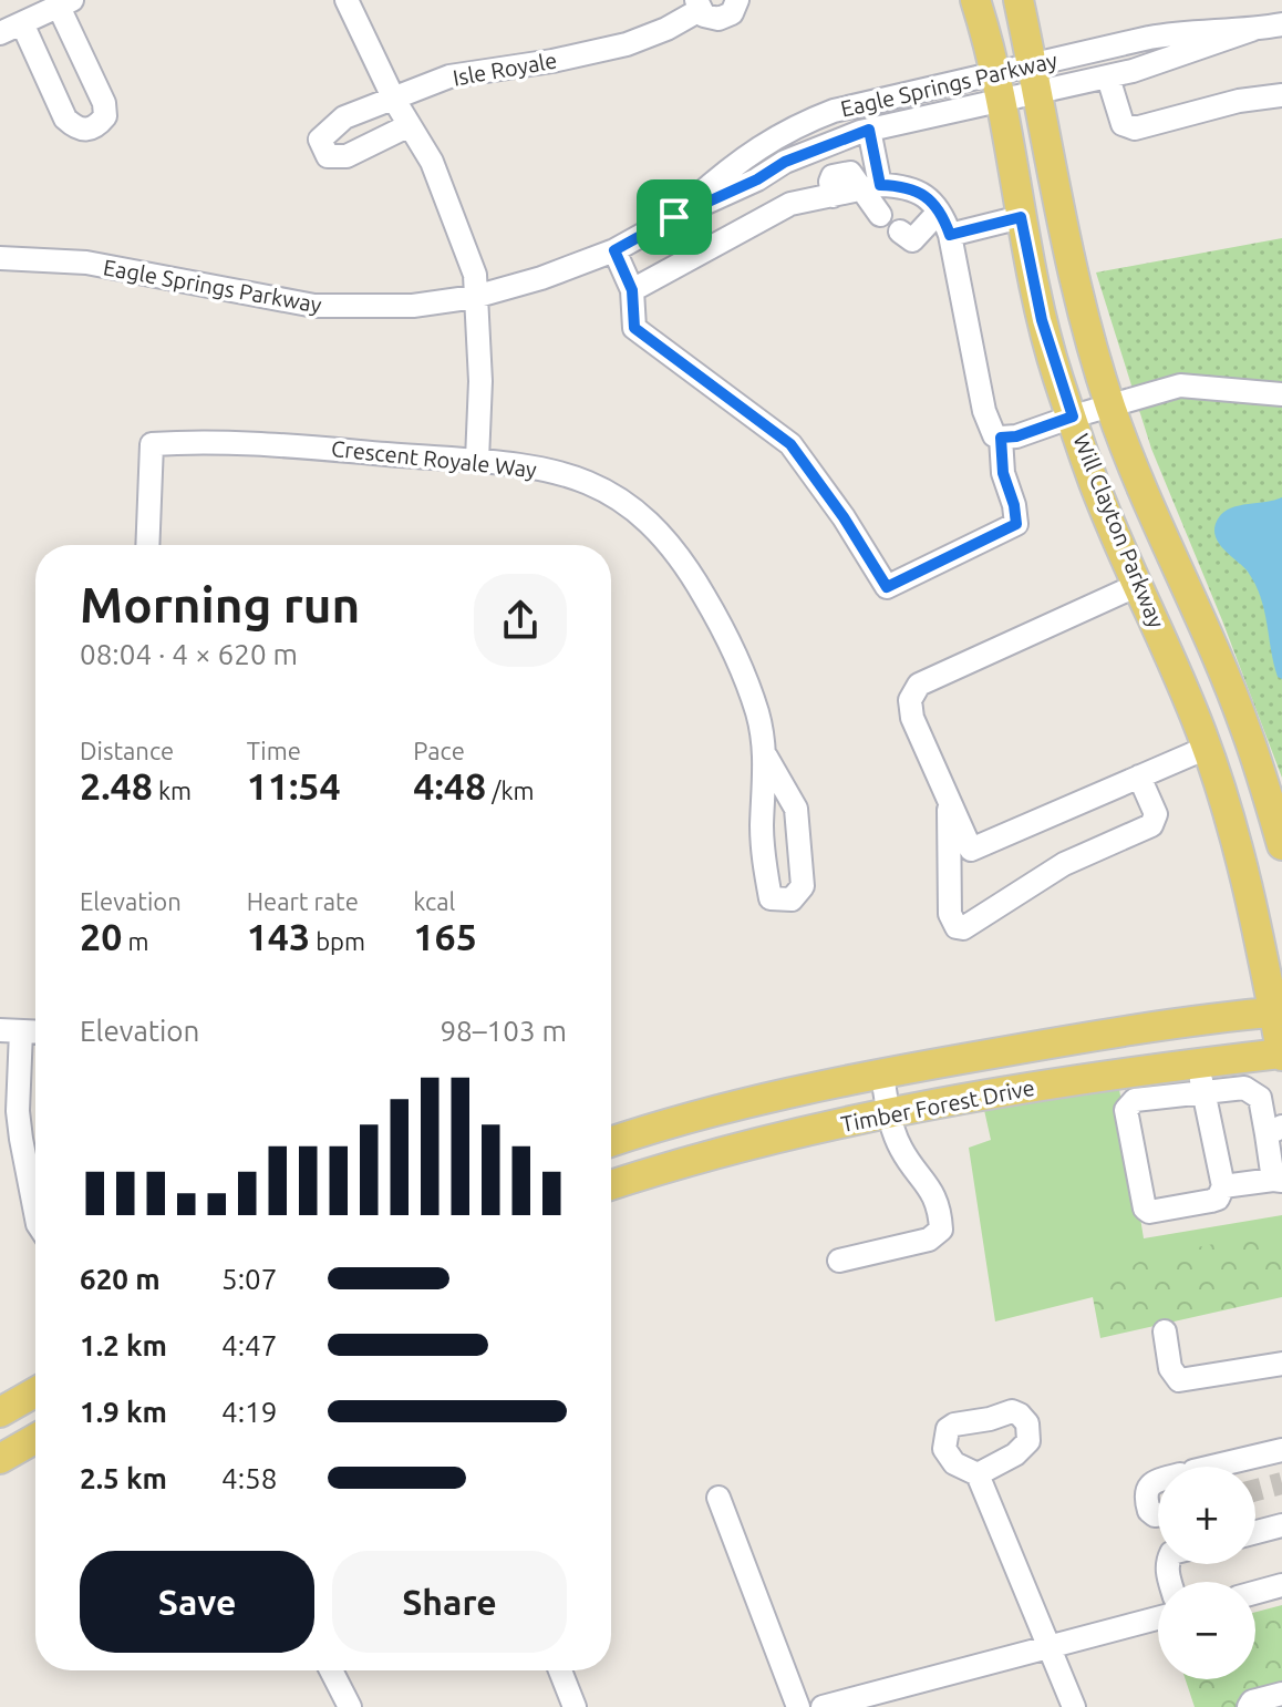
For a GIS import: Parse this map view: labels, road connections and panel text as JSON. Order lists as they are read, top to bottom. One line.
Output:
{"streets":{"main road":["Will Clayton Parkway","Timber Forest Drive"],"street":["Isle Royale","Eagle Springs Parkway","Crescent Royale Way"]},"crossings":[["Eagle Springs Parkway","Will Clayton Parkway"],["Will Clayton Parkway","Timber Forest Drive"]],"page":{"heading":["Morning run","08:04 · 4 × 620 m"],"stats":[["Distance","2.48 km"],["Time","11:54"],["Pace","4:48 /km"],["Elevation","20 m"],["Heart rate","143 bpm"],["kcal","165"]],"chart":["Elevation","98–103 m"],"list":[{"name":"620 m","note":"5:07"},{"name":"1.2 km","note":"4:47"},{"name":"1.9 km","note":"4:19"},{"name":"2.5 km","note":"4:58"}],"map_buttons":["+","−"],"buttons":["Save","Share"]}}
